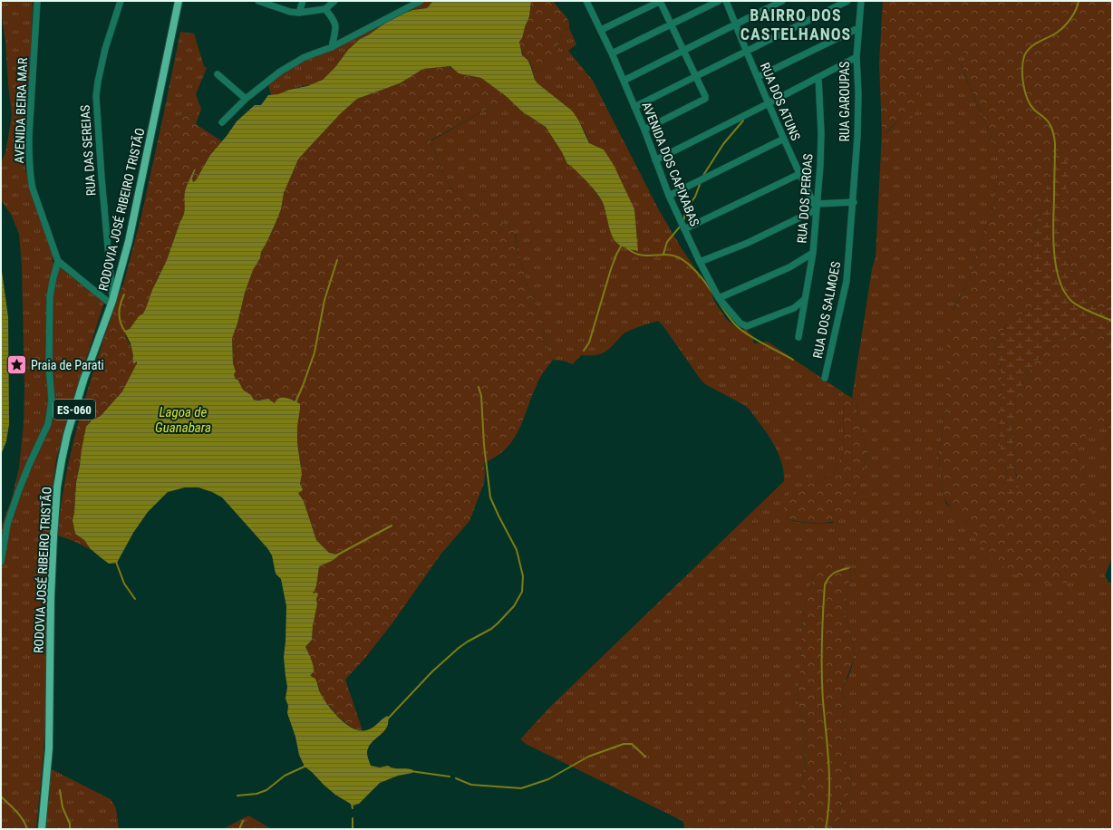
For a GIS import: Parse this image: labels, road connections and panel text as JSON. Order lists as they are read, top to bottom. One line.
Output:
{"streets":{"main road":["RODOVIA JOSÉ RIBEIRO TRISTÃO","ES-060"],"street":["RUA DOS ATUNS","RUA GAROUPAS","AVENIDA BEIRA MAR","RUA DAS SEREIAS","AVENIDA DOS CAPIXABAS","RUA DOS PEROAS","RUA DOS SALMOES"]},"crossings":[["RUA DOS ATUNS","RUA DOS PEROAS"],["RUA GAROUPAS","RUA DOS SALMOES"],["RUA DAS SEREIAS","RODOVIA JOSÉ RIBEIRO TRISTÃO"],["AVENIDA DOS CAPIXABAS","RUA DOS PEROAS"]],"districts":["BAIRRO DOS CASTELHANOS"],"water":["Lagoa de Guanabara"],"places":{"place":["Praia de Parati"]}}
